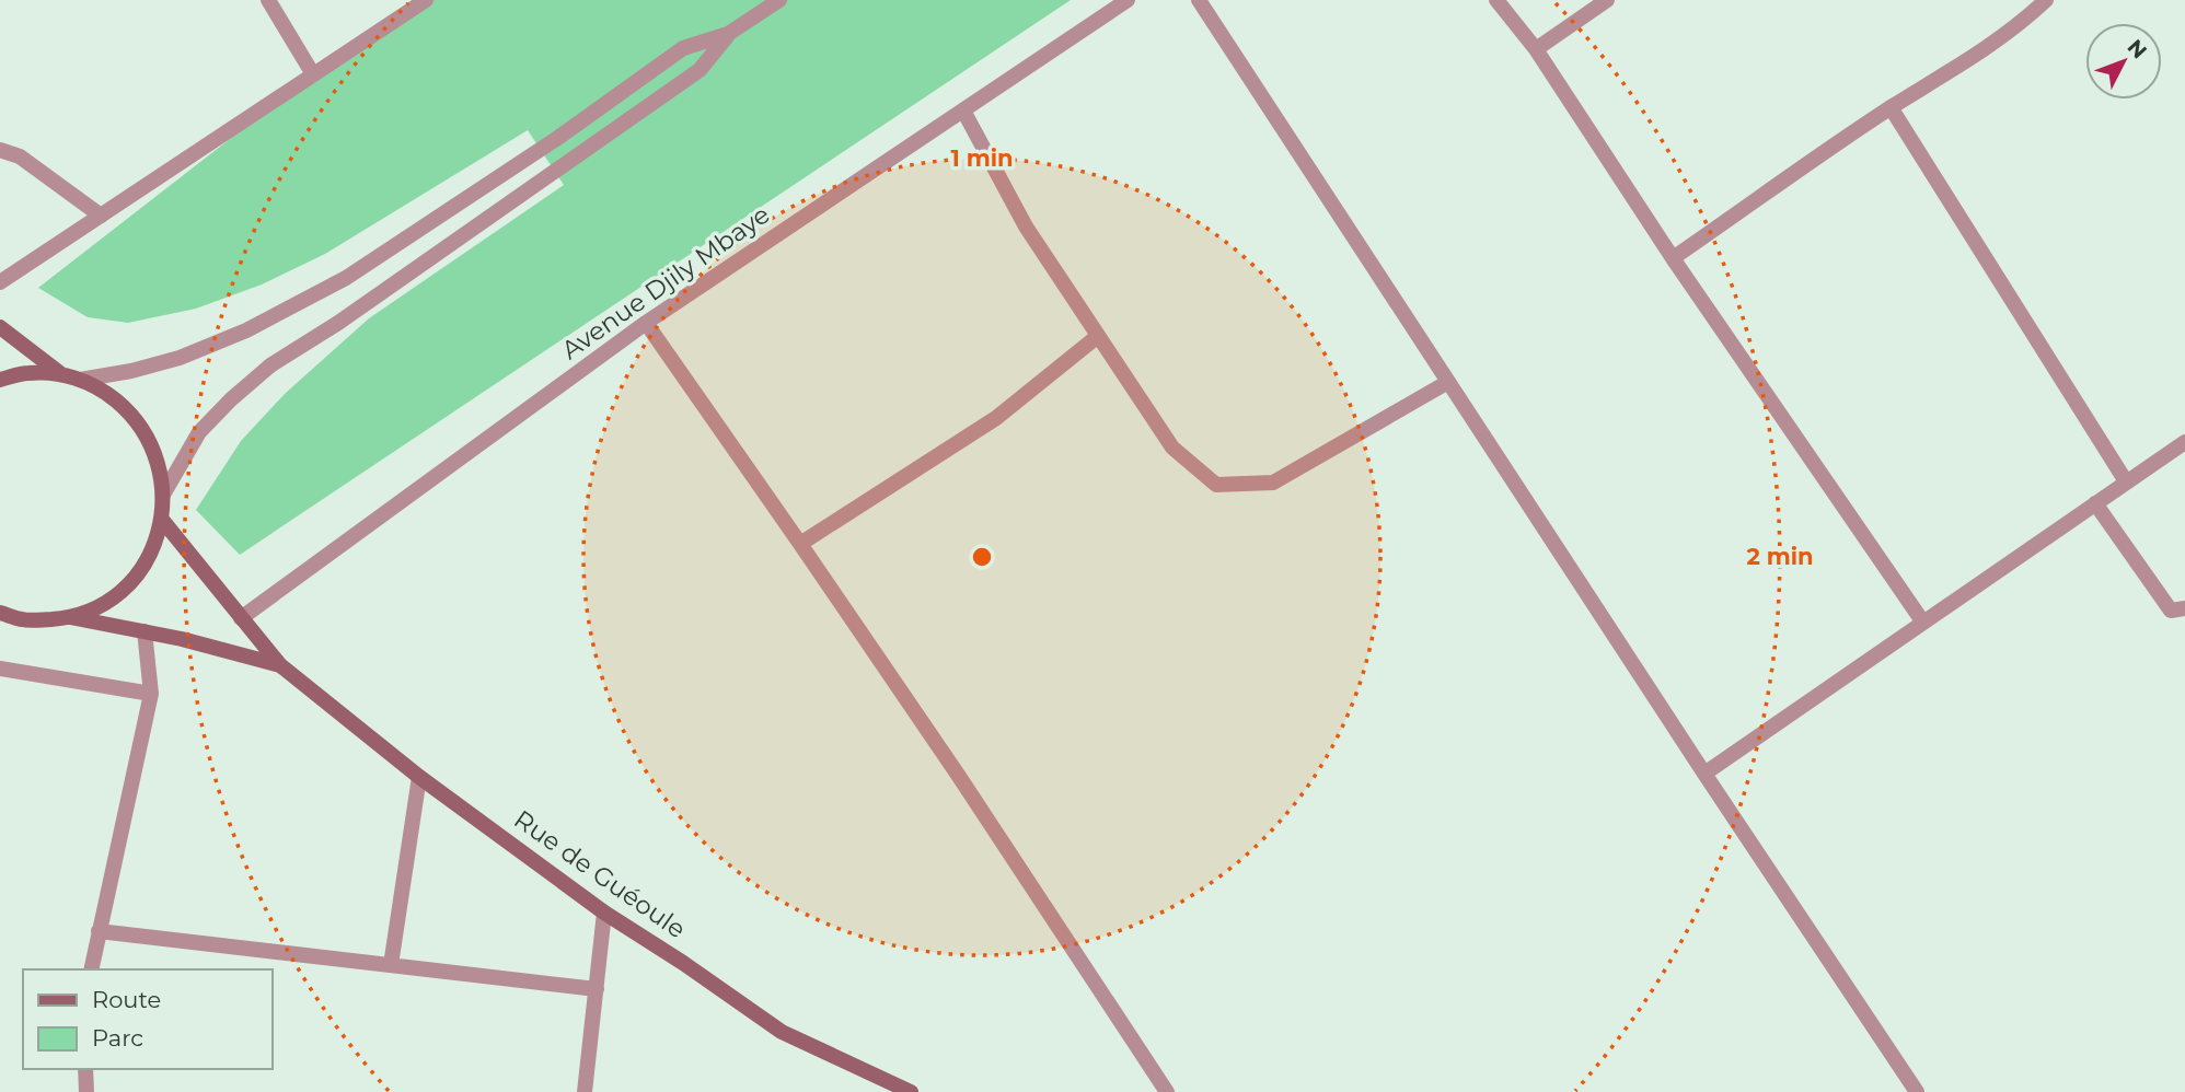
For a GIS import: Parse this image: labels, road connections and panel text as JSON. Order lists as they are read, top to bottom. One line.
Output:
{"streets":{"main road":["Rue de Guéoule"],"street":["Avenue Djily Mbaye"]},"crossings":[["Avenue Djily Mbaye","Rue de Guéoule"]],"legend":["Route","Parc"],"north":"top right","rings":["1 min","2 min"]}
